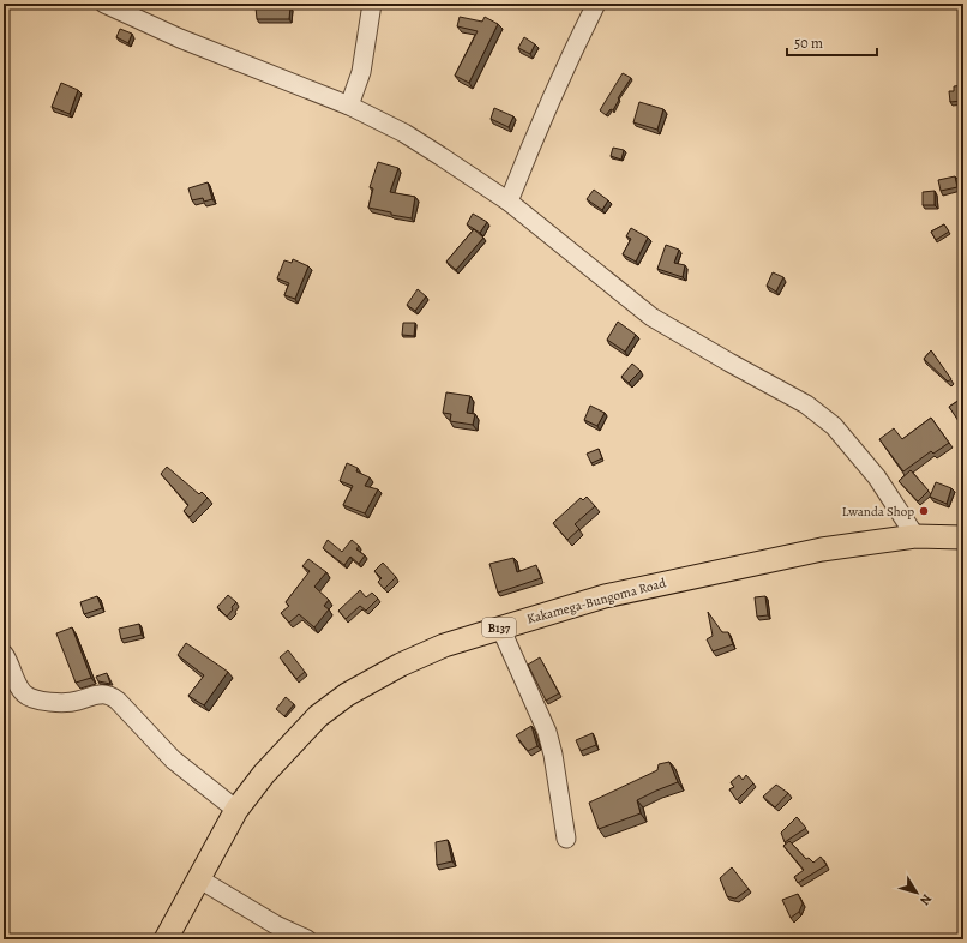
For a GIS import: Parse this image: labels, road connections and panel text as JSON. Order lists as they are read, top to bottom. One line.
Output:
{"streets":{"main road":["Kakamega-Bungoma Road","B137"]},"places":["Lwanda Shop"],"scale_bar":"50 m","north":"bottom right"}
